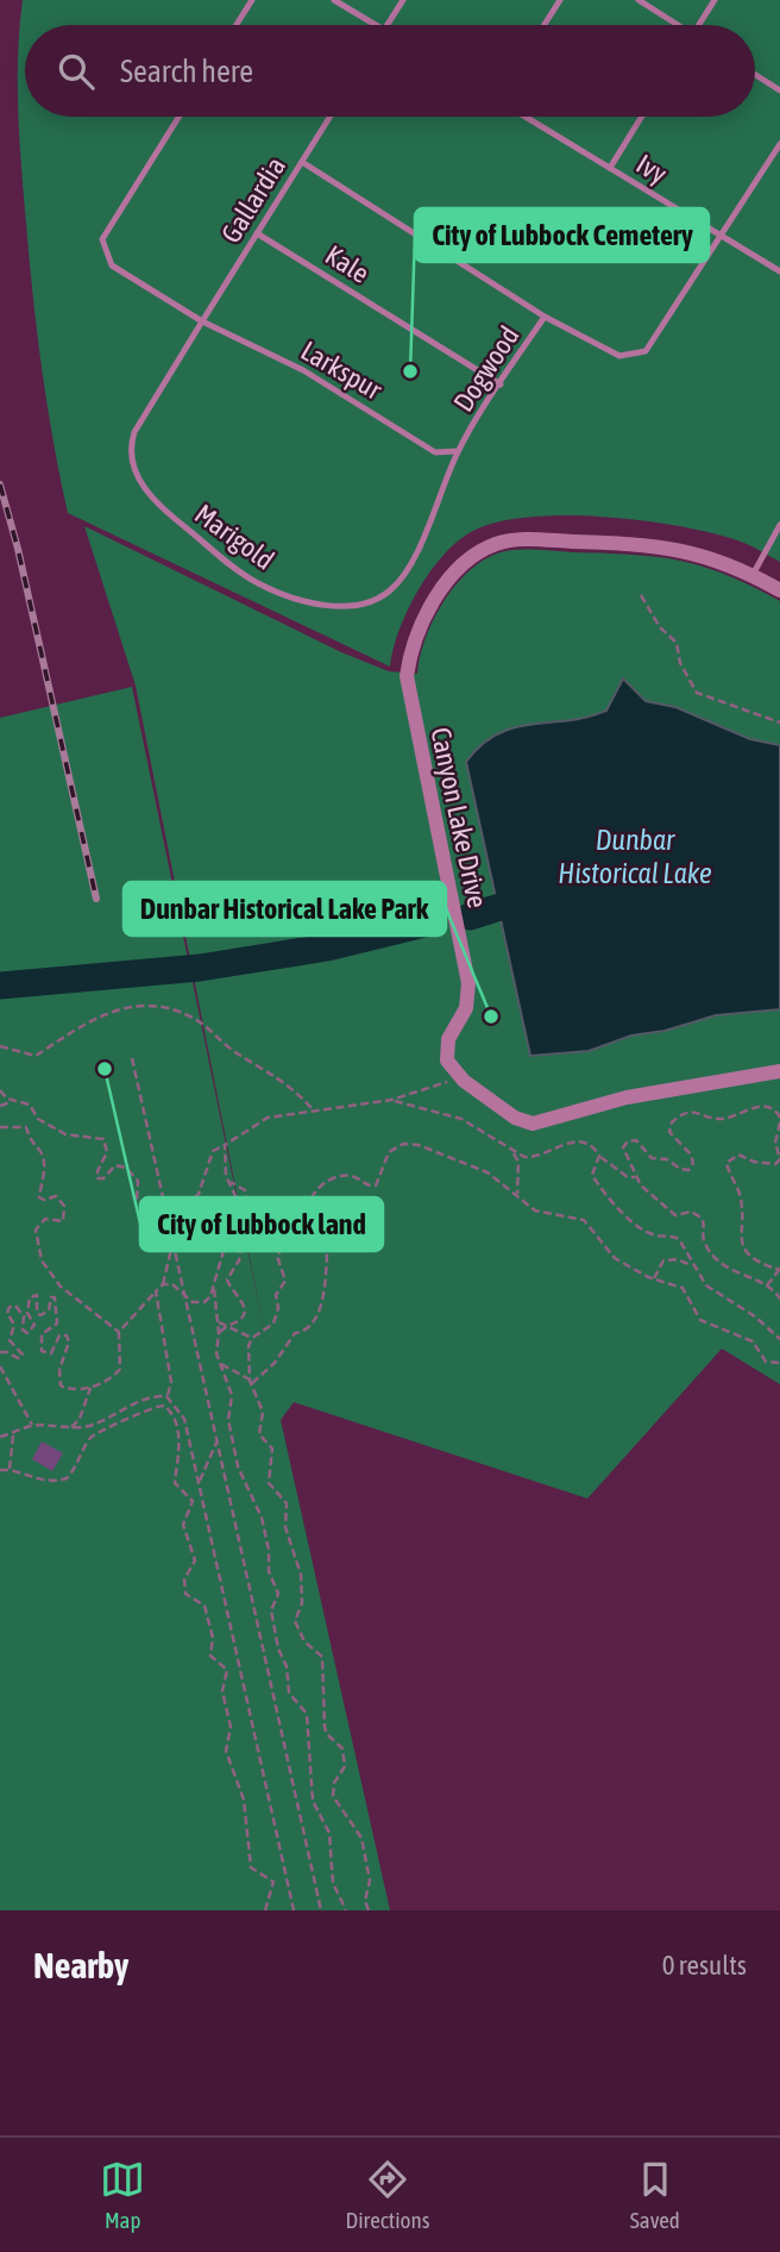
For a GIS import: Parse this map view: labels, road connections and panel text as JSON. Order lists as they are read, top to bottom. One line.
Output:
{"streets":{"street":["Canyon Lake Drive"],"lane":["Ivy","Gallardia","Kale","Dogwood","Larkspur","Marigold"]},"crossings":[["Ivy","Dogwood"],["Gallardia","Kale"],["Gallardia","Larkspur"],["Gallardia","Marigold"],["Kale","Dogwood"],["Dogwood","Larkspur"],["Dogwood","Marigold"],["Larkspur","Marigold"]],"water":["Dunbar Historical Lake"],"places":["City of Lubbock Cemetery","Dunbar Historical Lake Park","City of Lubbock land"],"page":{"search":"Search here","heading":["Nearby","0 results"],"nav":["Map","Directions","Saved"]}}
